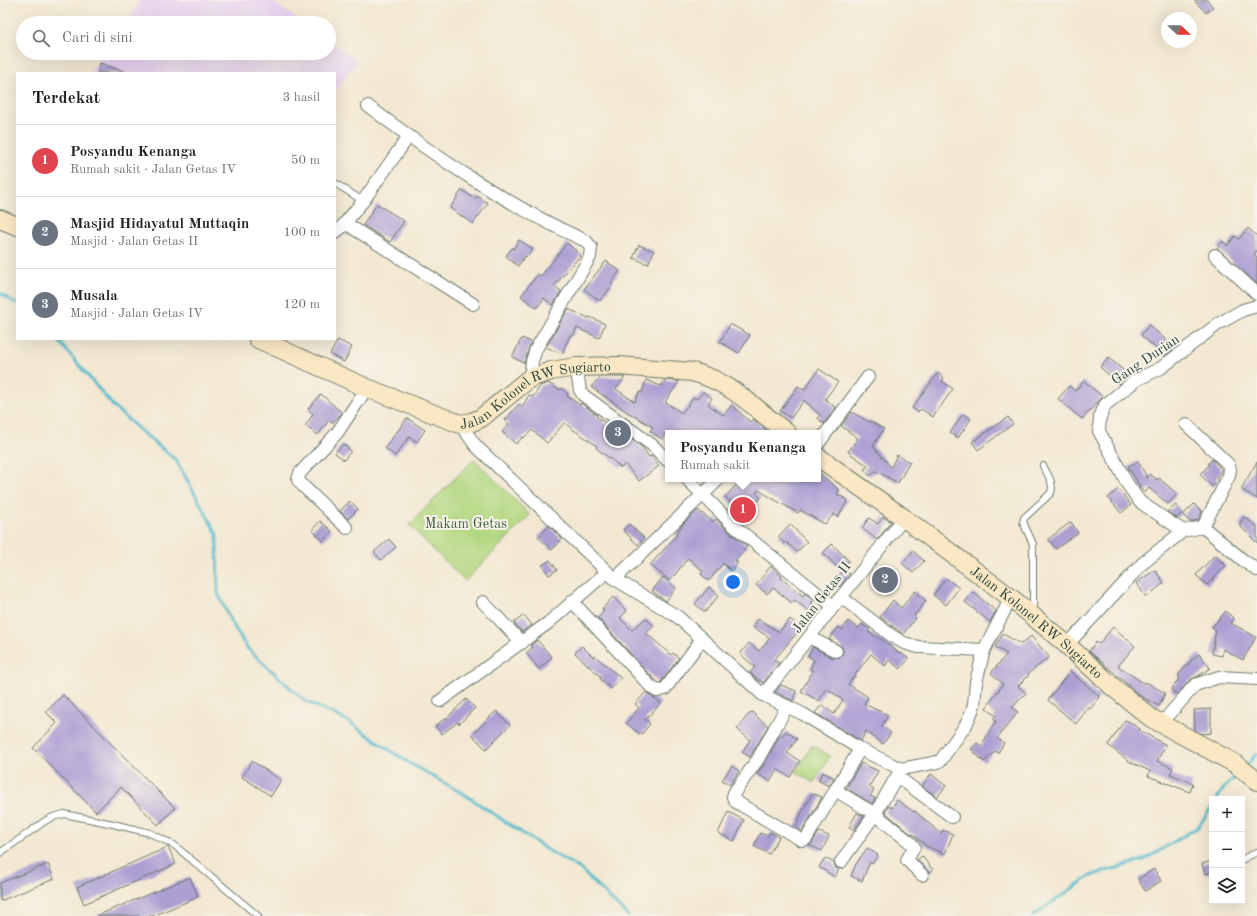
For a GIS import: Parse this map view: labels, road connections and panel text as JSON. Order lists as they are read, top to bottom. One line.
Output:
{"streets":{"main road":["Jalan Kolonel RW Sugiarto"],"street":["Gang Durian","Jalan Getas II"]},"crossings":[["Jalan Kolonel RW Sugiarto","Jalan Getas II"]],"parks":["Makam Getas"],"north":"right","page":{"search":"Cari di sini","heading":["Terdekat","3 hasil"],"list":[{"mark":"1","name":"Posyandu Kenanga","note":"Rumah sakit · Jalan Getas IV","value":"50 m"},{"mark":"2","name":"Masjid Hidayatul Muttaqin","note":"Masjid · Jalan Getas II","value":"100 m"},{"mark":"3","name":"Musala","note":"Masjid · Jalan Getas IV","value":"120 m"}],"pins":["3","1","2"],"popup":["Posyandu Kenanga","Rumah sakit"],"map_buttons":["+","−"]}}
